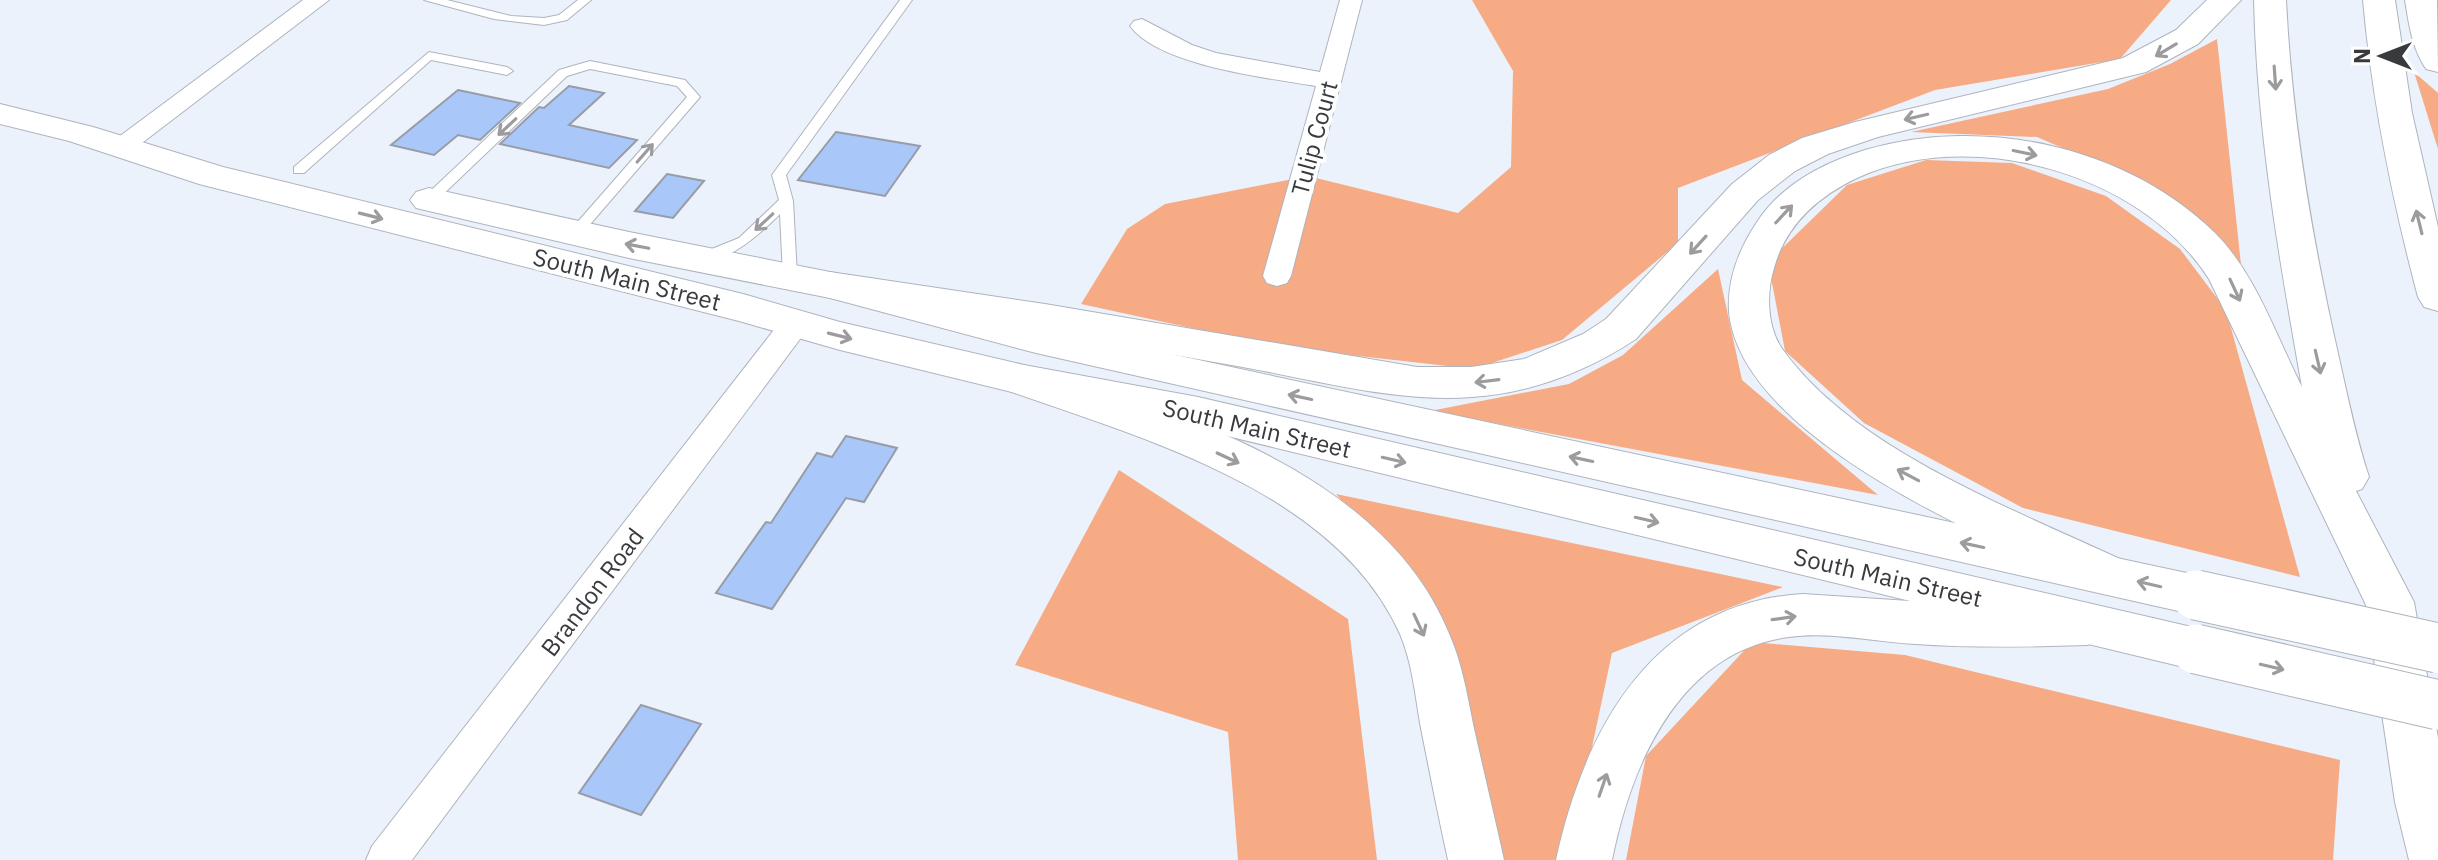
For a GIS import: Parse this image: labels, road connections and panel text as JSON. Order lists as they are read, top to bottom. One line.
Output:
{"streets":{"main road":["South Main Street"],"street":["Tulip Court","Brandon Road"]},"crossings":[["South Main Street","Brandon Road"]],"north":"left"}
